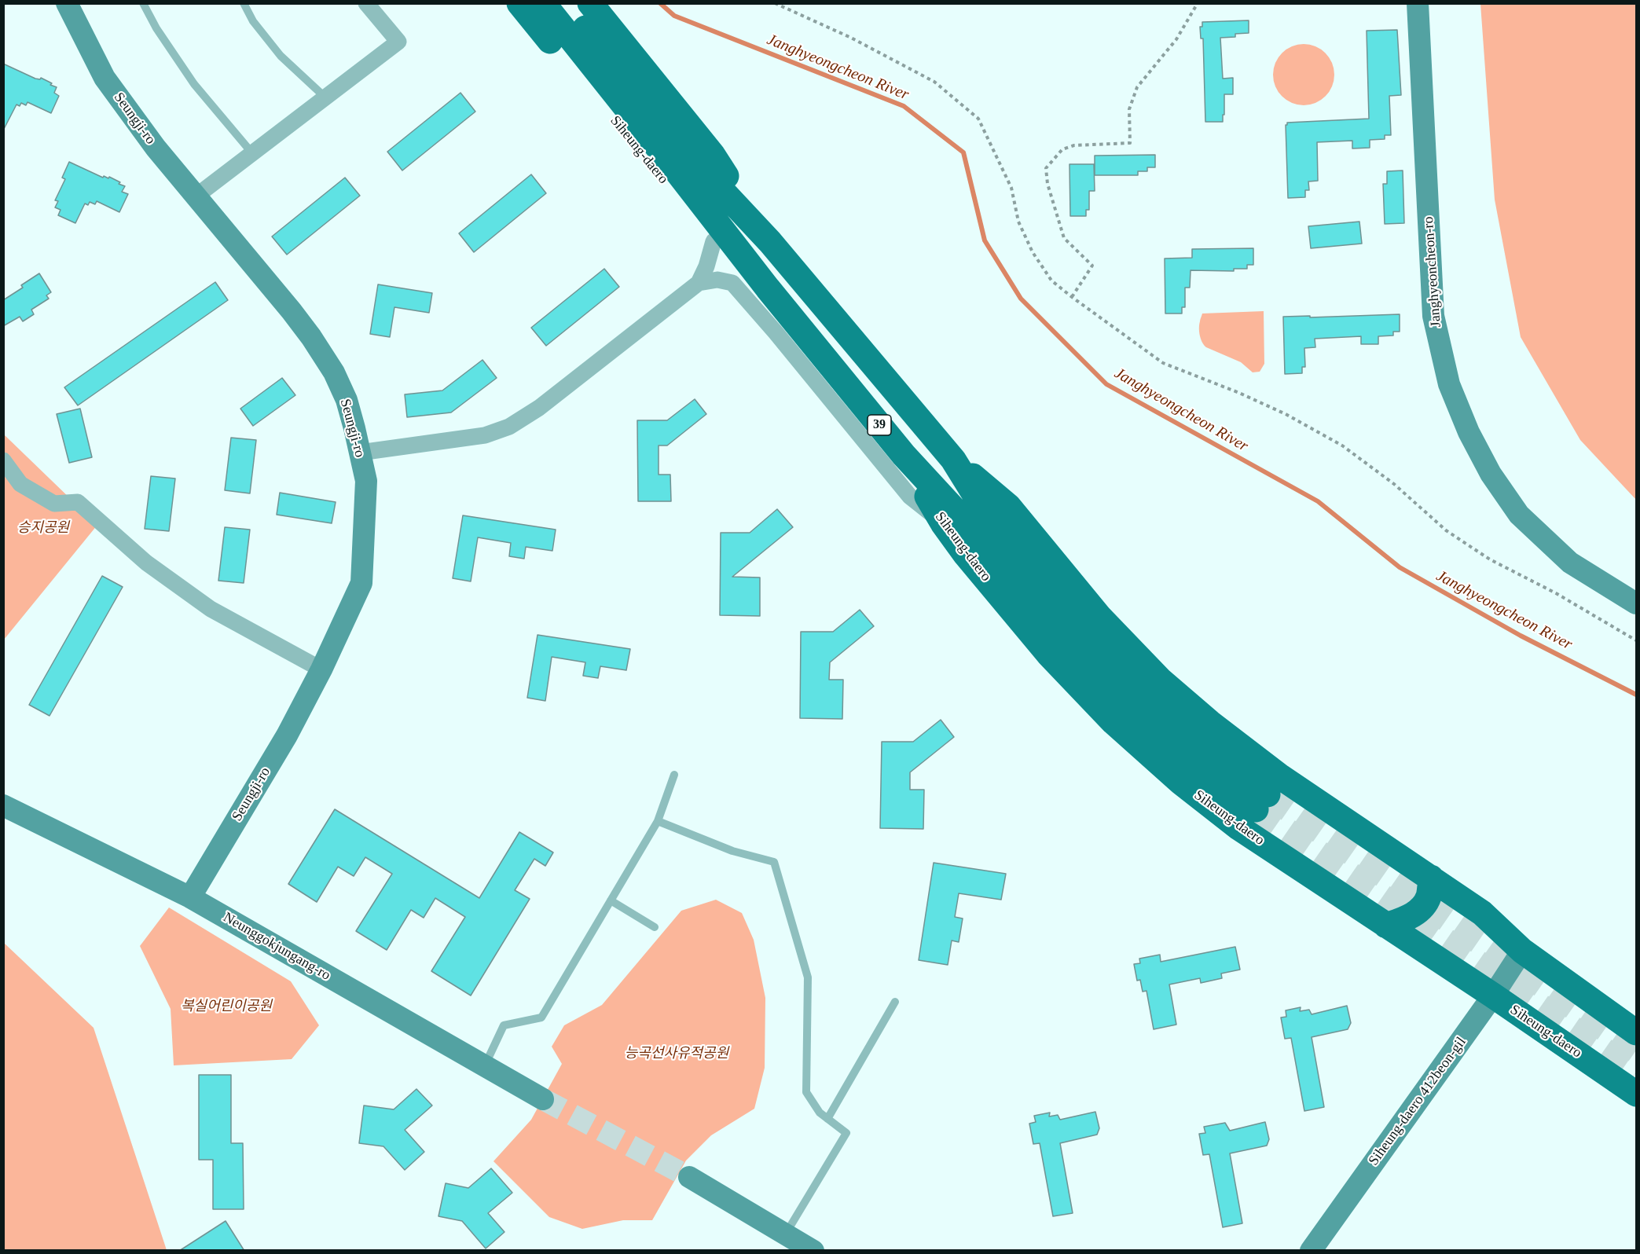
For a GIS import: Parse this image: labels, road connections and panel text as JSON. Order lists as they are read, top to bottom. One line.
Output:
{"streets":{"main road":["Siheung-daero","39"],"street":["Seungji-ro","Janghyeoncheon-ro","Neunggokjungang-ro","Siheung-daero 412beon-gil"]},"crossings":[["Seungji-ro","Neunggokjungang-ro"],["Siheung-daero","Siheung-daero 412beon-gil"]],"water":["Janghyeongcheon River"],"parks":["승지공원","복실어린이공원","능곡선사유적공원"]}
